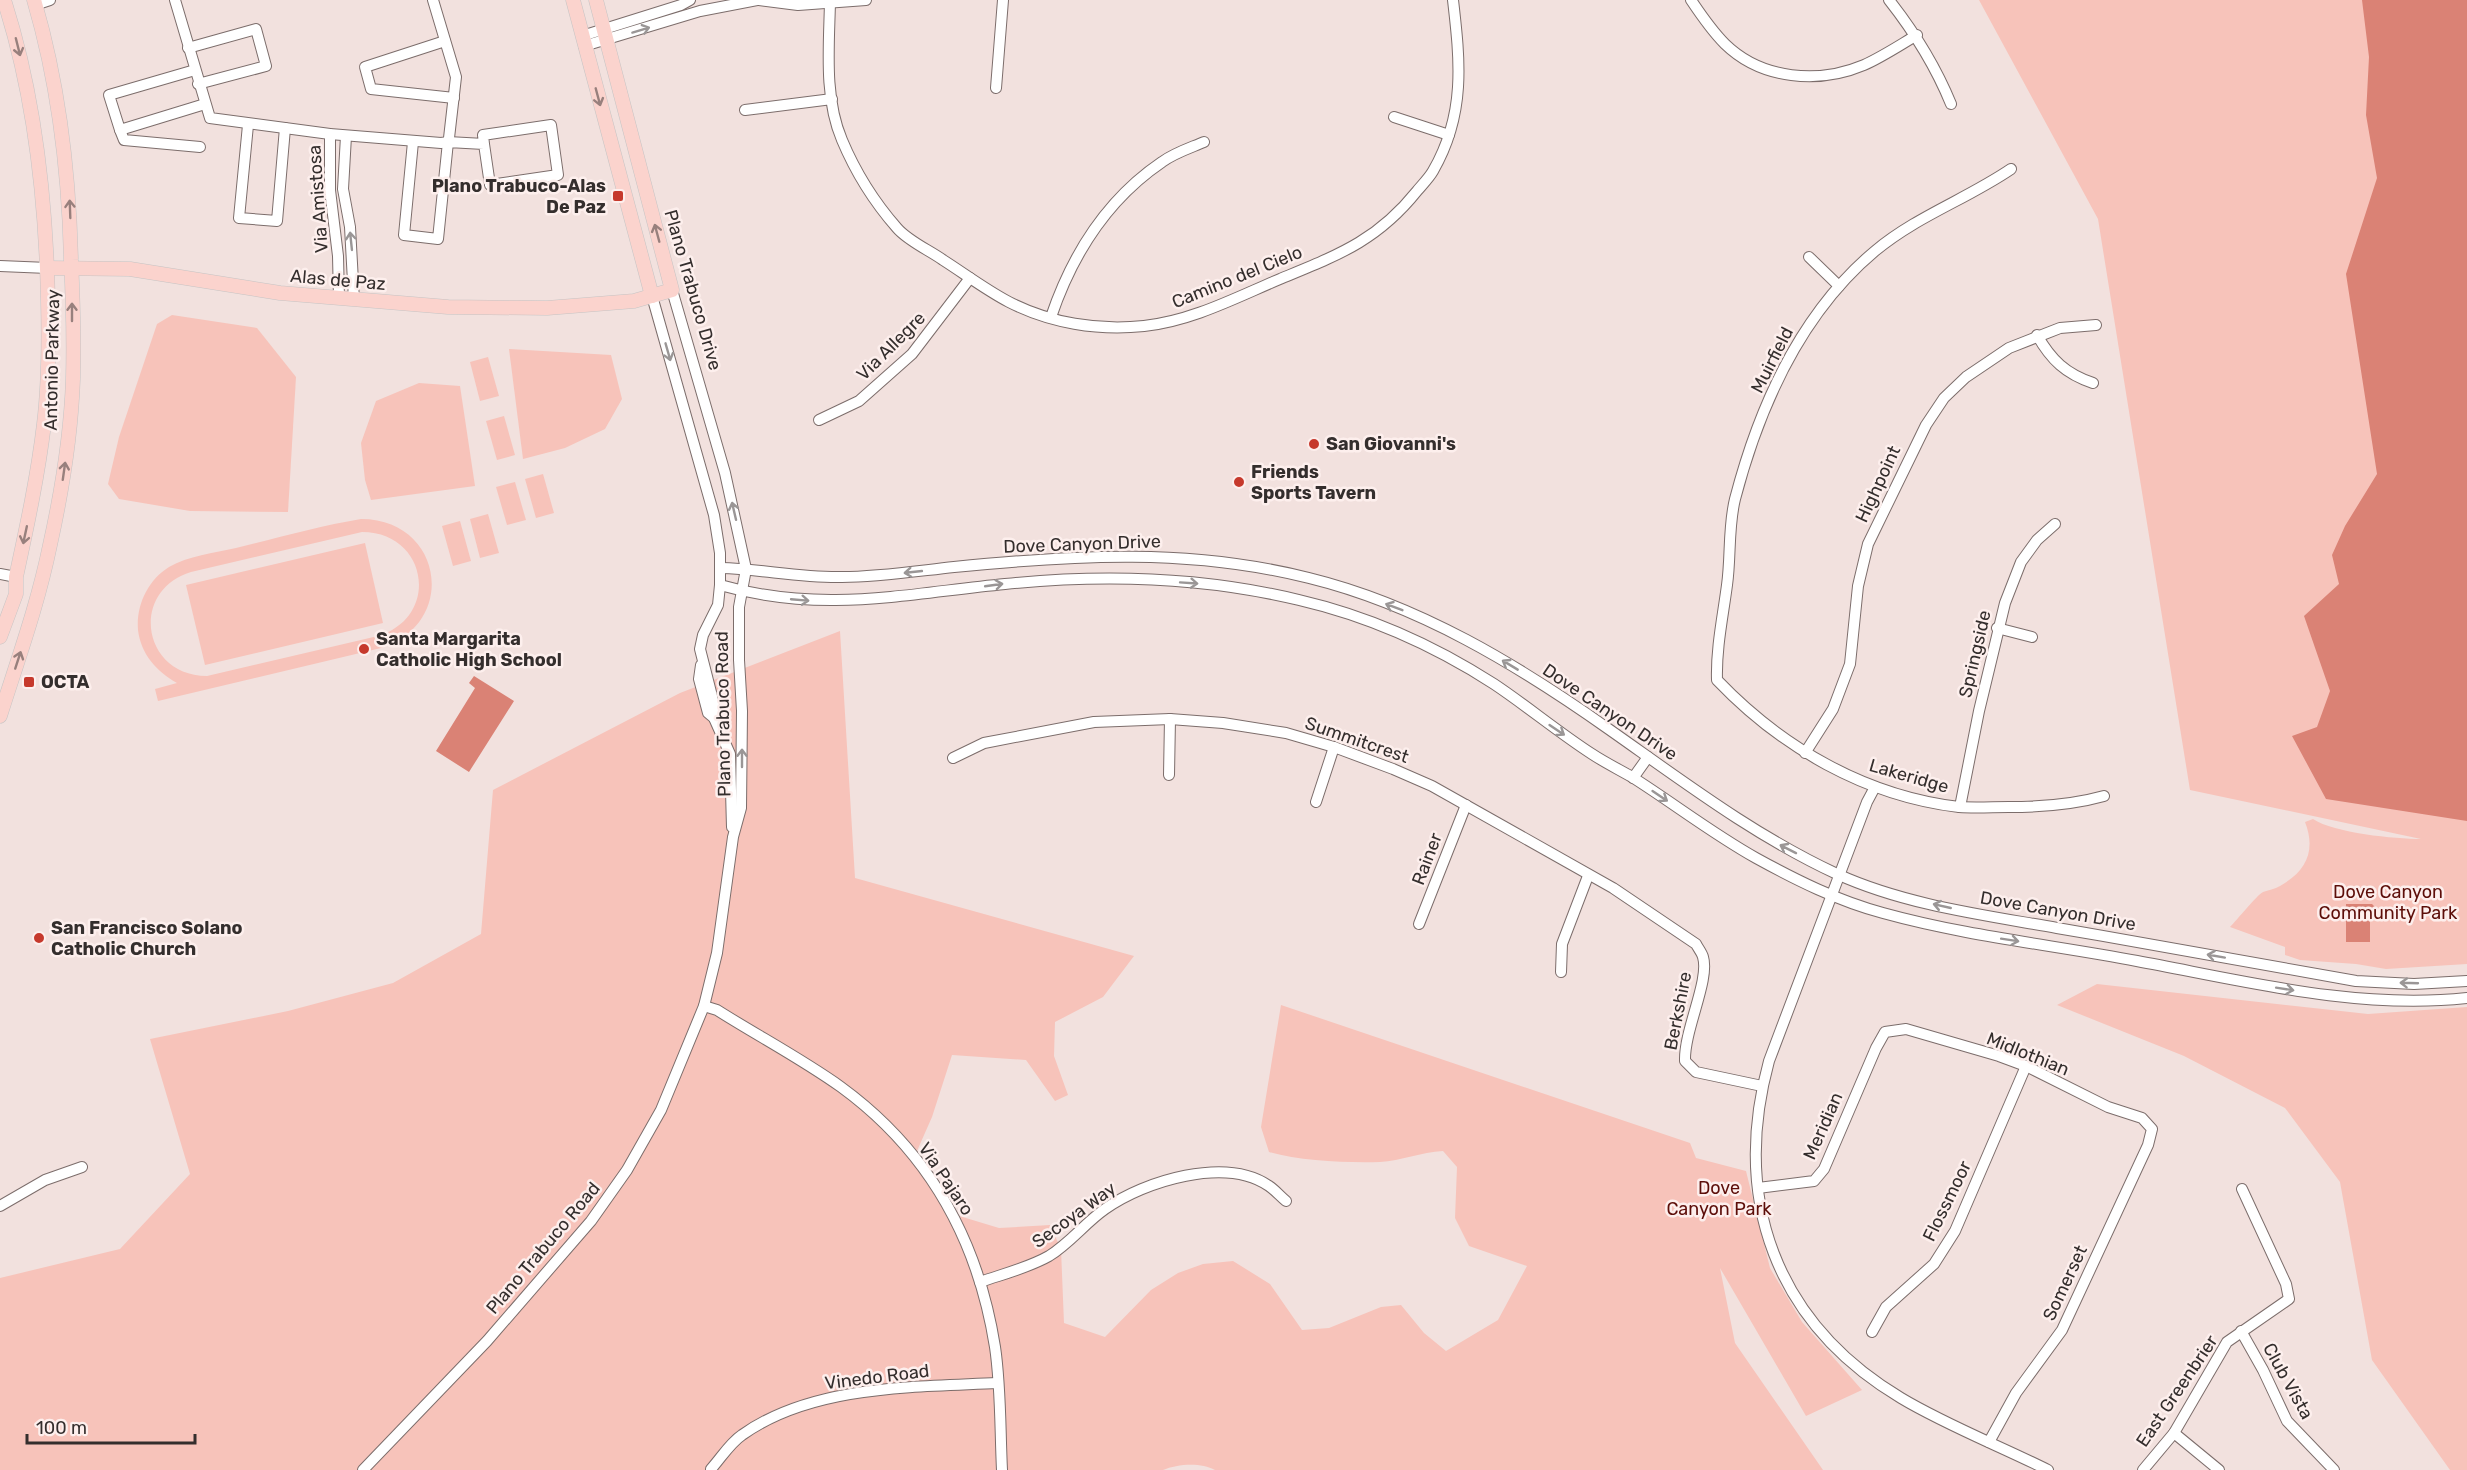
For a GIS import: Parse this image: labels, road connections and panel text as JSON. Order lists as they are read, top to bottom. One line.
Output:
{"streets":{"main road":["Alas de Paz","Plano Trabuco Drive","Antonio Parkway"],"street":["Via Amistosa","Camino del Cielo","Via Allegre","Muirfield","Highpoint","Dove Canyon Drive","Springside","Plano Trabuco Road","Summitcrest","Lakeridge","Rainer","Berkshire","Midlothian","Meridian","Via Pajaro","Flossmoor","Secoya Way","Somerset","Vinedo Road","Club Vista","East Greenbrier"]},"crossings":[["Via Amistosa","Alas de Paz"],["Camino del Cielo","Via Allegre"],["Alas de Paz","Plano Trabuco Drive"],["Alas de Paz","Antonio Parkway"],["Plano Trabuco Drive","Dove Canyon Drive"],["Plano Trabuco Drive","Plano Trabuco Road"],["Muirfield","Lakeridge"],["Highpoint","Lakeridge"],["Dove Canyon Drive","Plano Trabuco Road"],["Springside","Lakeridge"],["Plano Trabuco Road","Via Pajaro"],["Summitcrest","Rainer"],["Summitcrest","Berkshire"],["Midlothian","Meridian"],["Midlothian","Flossmoor"],["Midlothian","Somerset"],["Via Pajaro","Secoya Way"],["Via Pajaro","Vinedo Road"],["Club Vista","East Greenbrier"]],"parks":["Dove Canyon Community Park","Dove Canyon Park"],"places":{"transit":["Plano Trabuco-Alas De Paz","OCTA"],"other":["San Giovanni's","Friends Sports Tavern","Santa Margarita Catholic High School","San Francisco Solano Catholic Church"]},"scale_bar":"100 m"}
